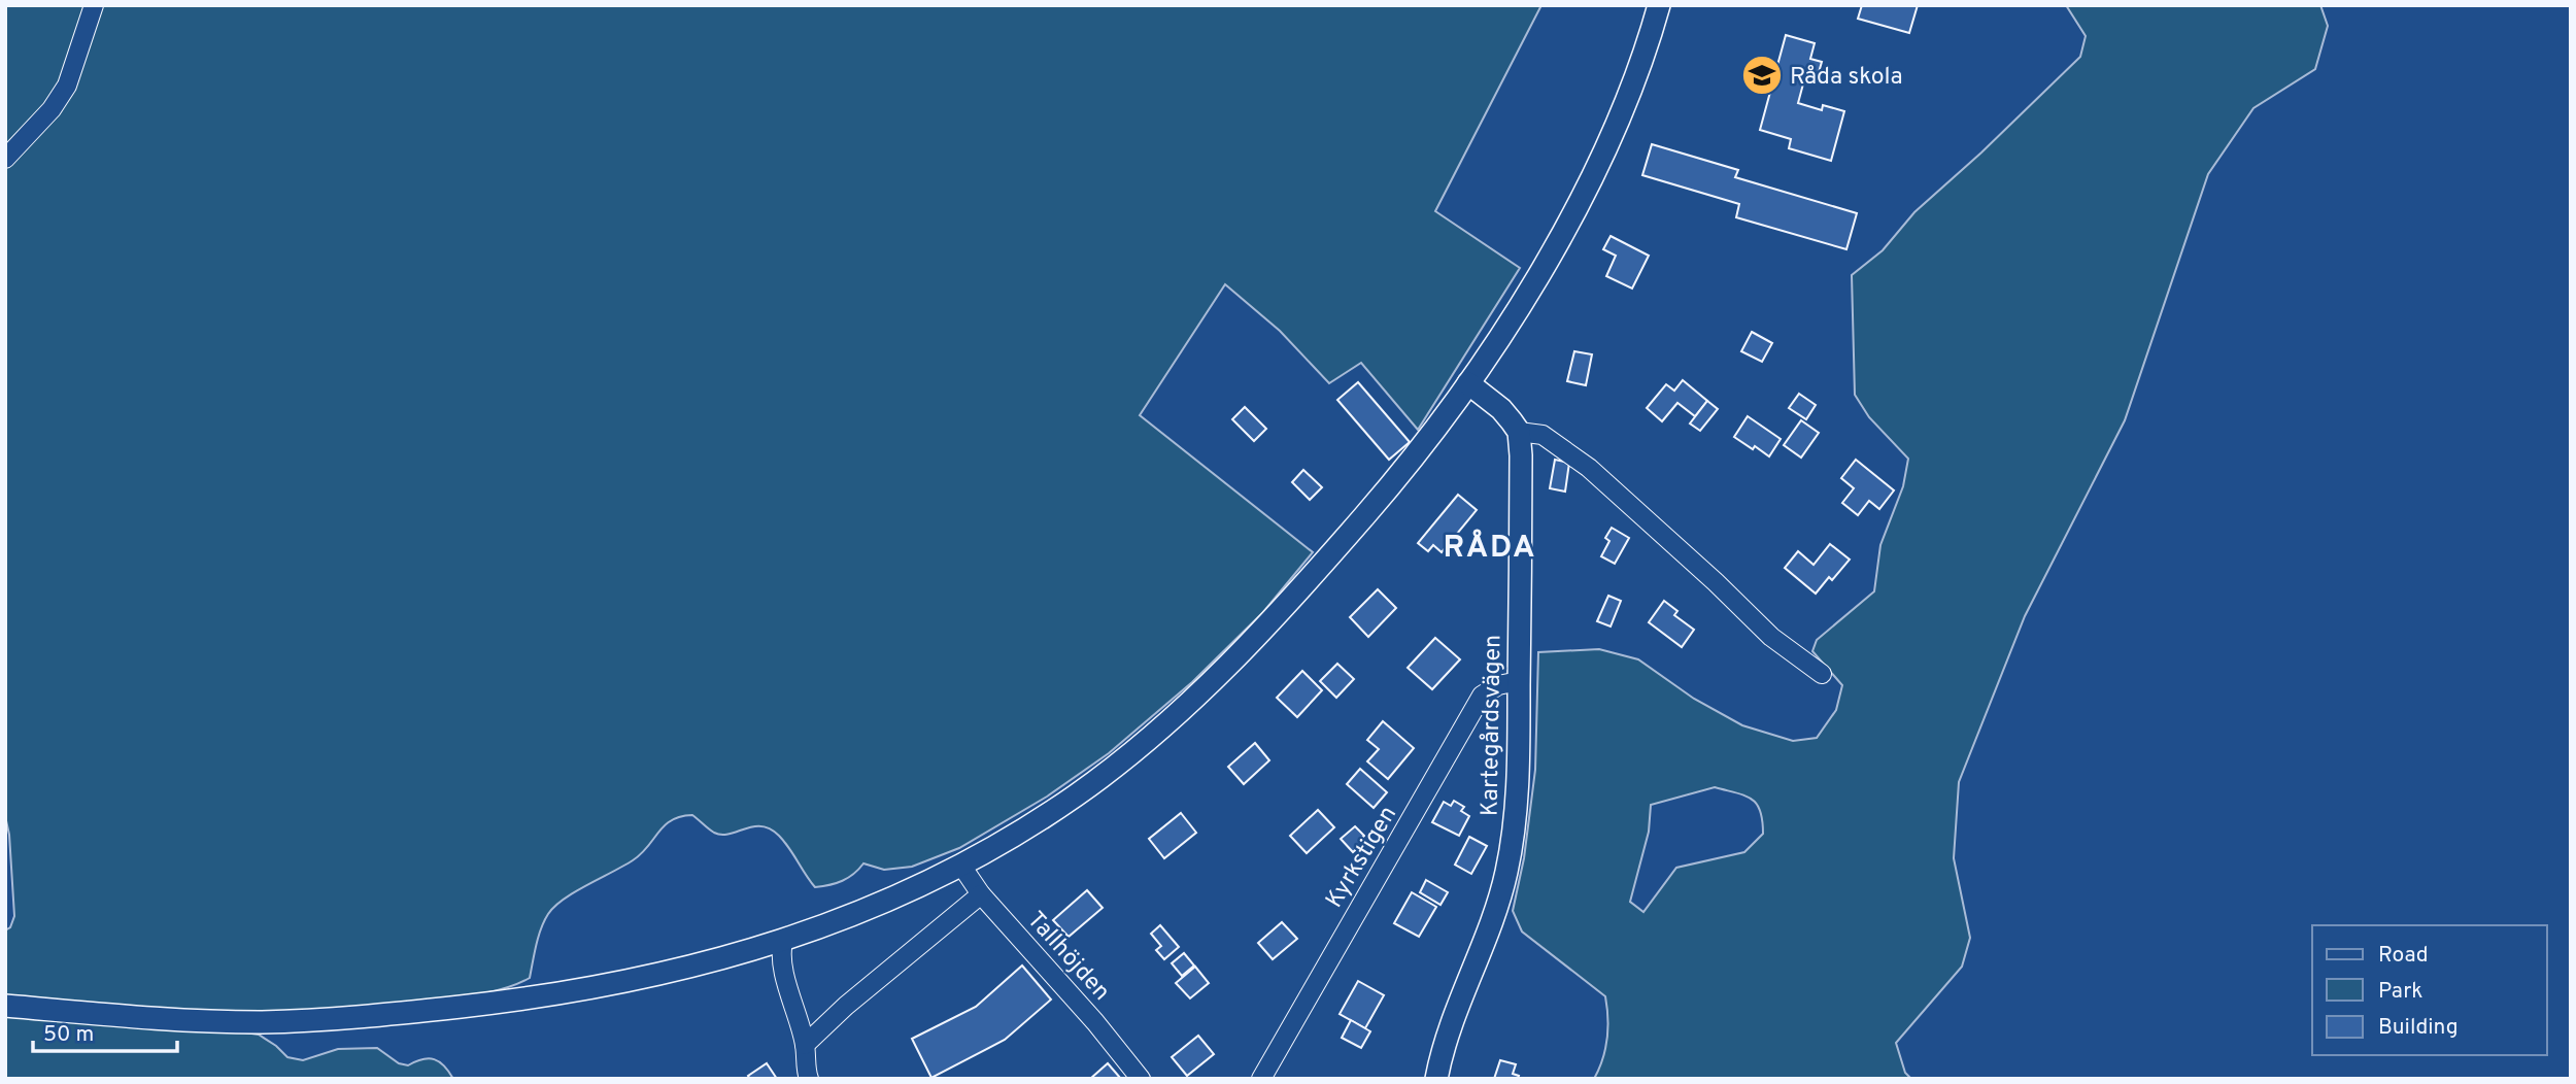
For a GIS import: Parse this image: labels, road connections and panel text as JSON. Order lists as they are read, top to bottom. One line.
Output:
{"streets":{"street":["Kartegårdsvägen","Kyrkstigen","Tallhöjden"]},"crossings":[["Kartegårdsvägen","Kyrkstigen"]],"districts":["RÅDA"],"places":{"school or university":["Råda skola"]},"legend":["Road","Park","Building"],"scale_bar":"50 m"}
